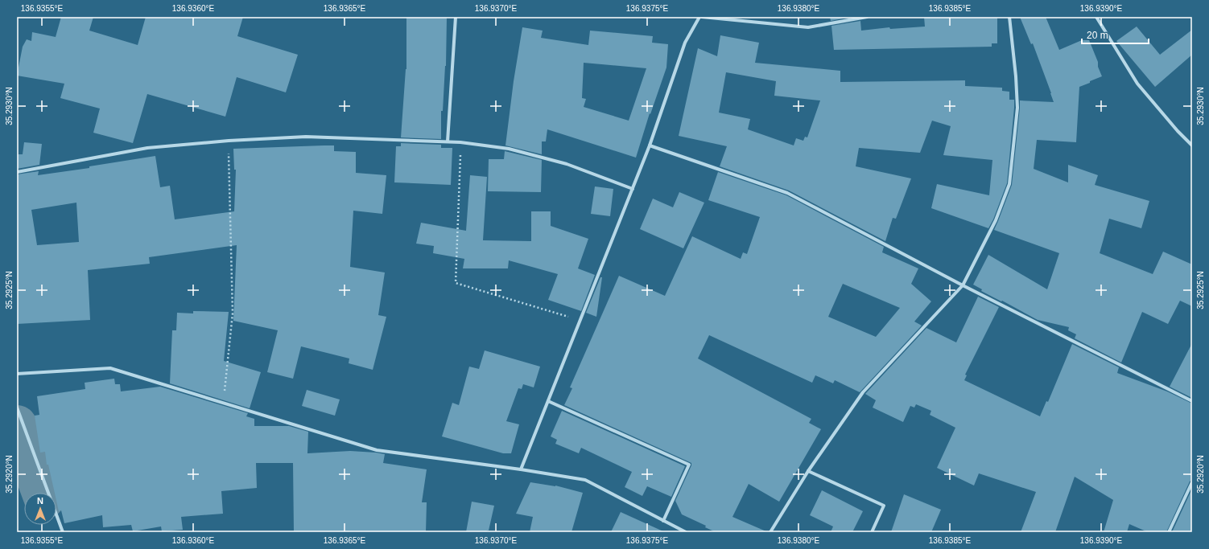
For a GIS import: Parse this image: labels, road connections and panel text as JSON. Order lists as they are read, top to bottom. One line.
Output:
{"scale_bar":"20 m","north":"top","coordinates":["136.9355°E","136.9360°E","136.9365°E","136.9370°E","136.9375°E","136.9380°E","136.9385°E","136.9390°E","35.2930°N","35.2925°N","35.2920°N"]}
